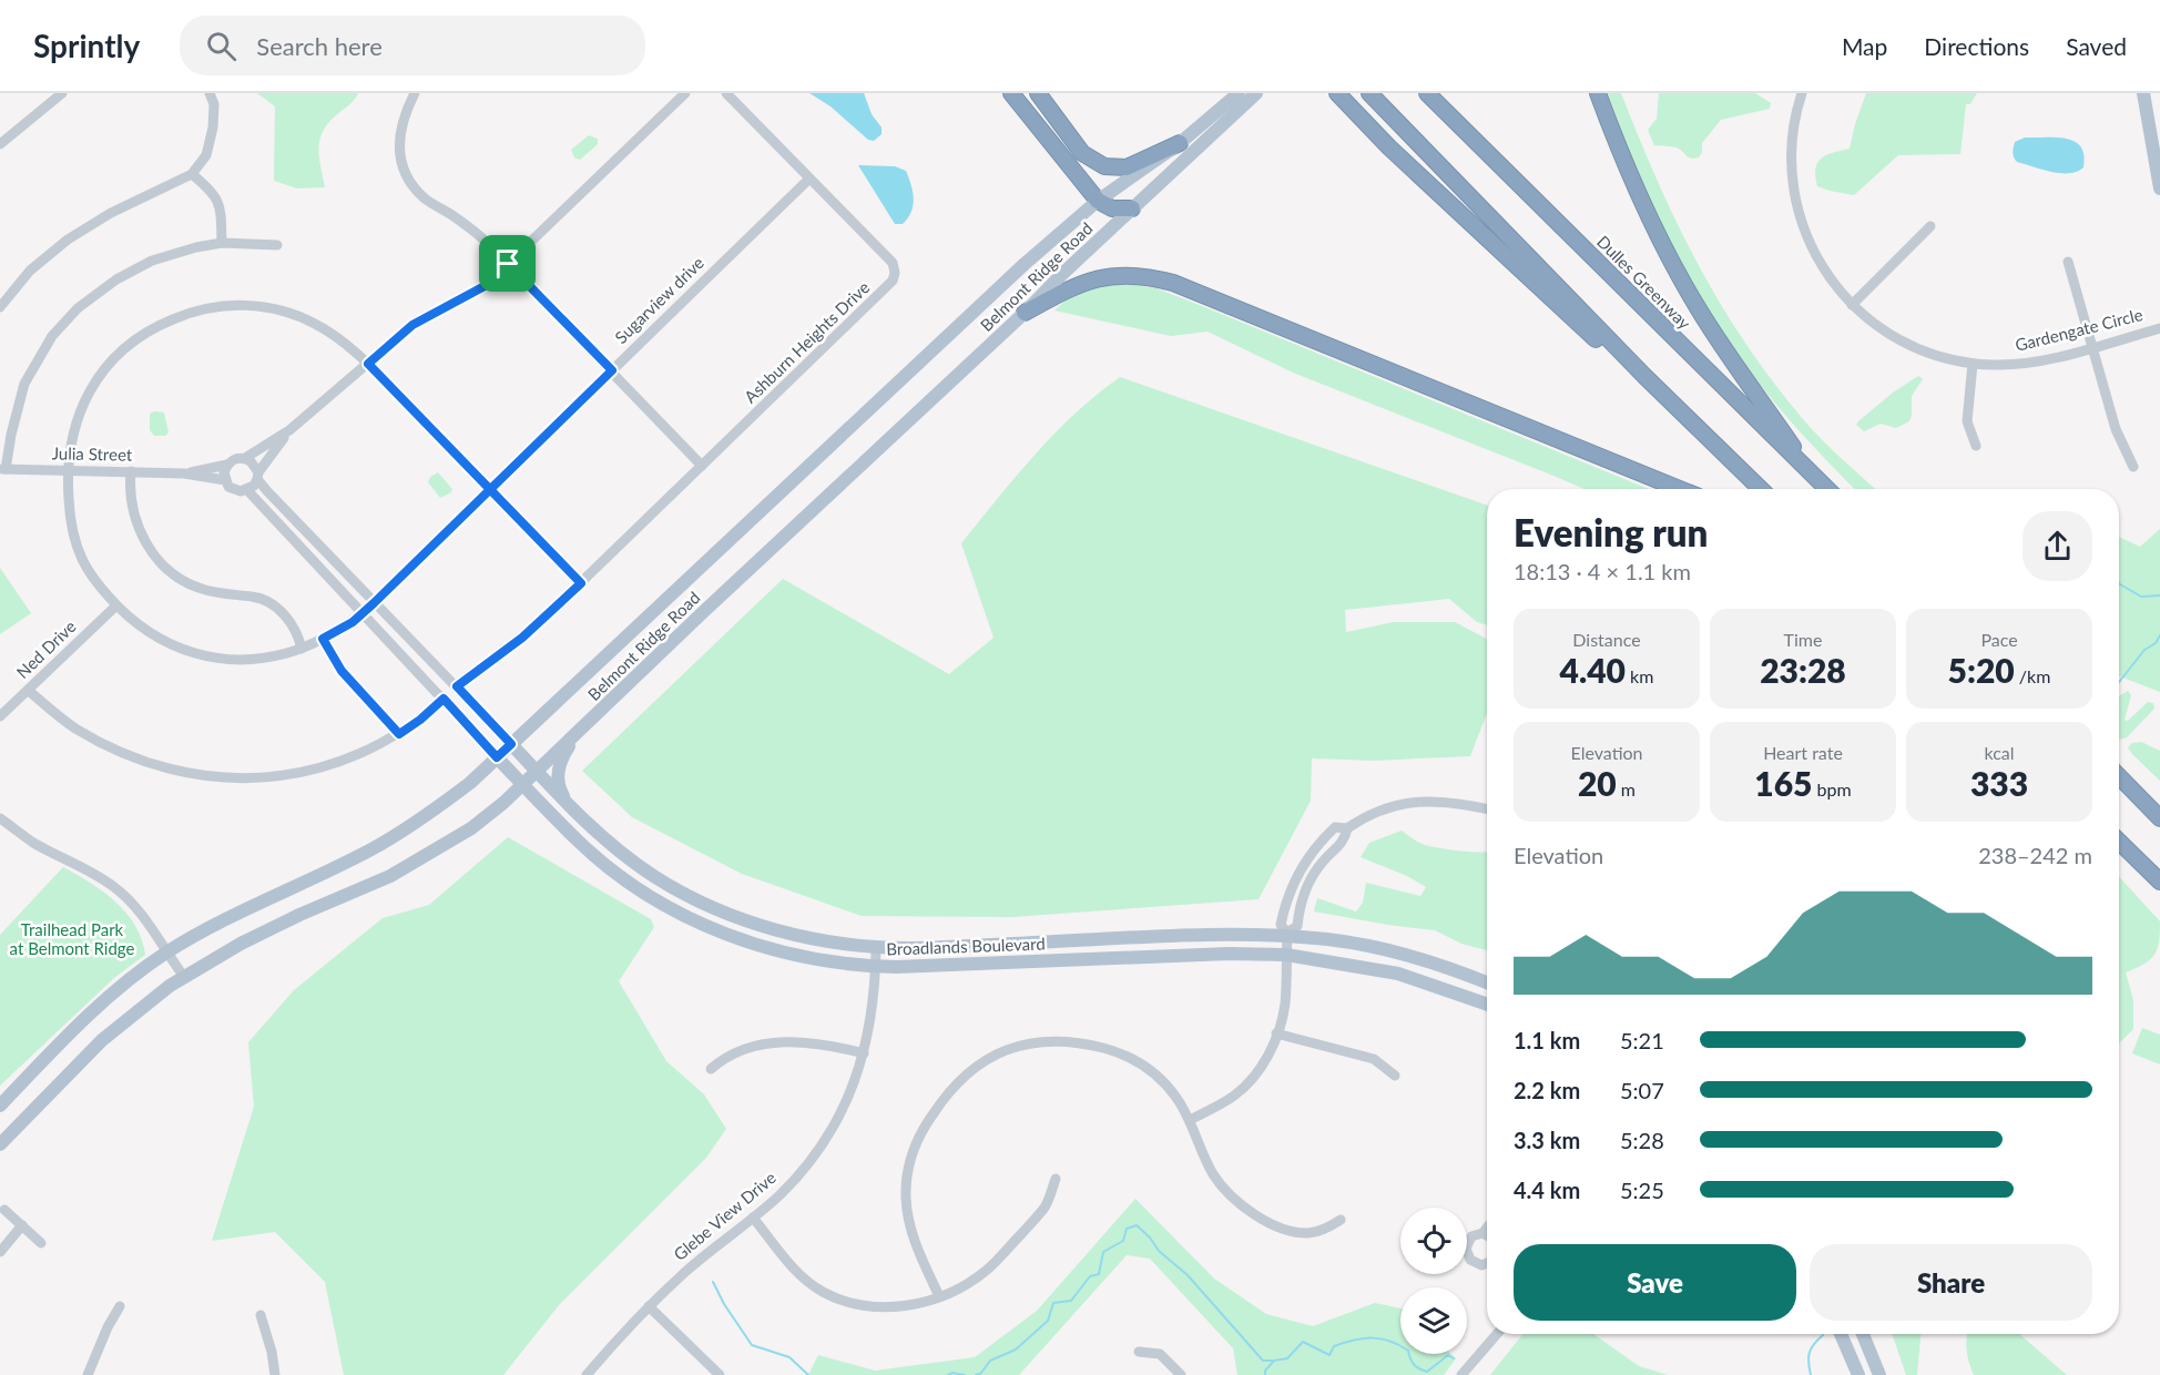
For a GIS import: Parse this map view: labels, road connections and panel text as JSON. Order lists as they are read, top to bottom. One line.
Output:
{"streets":{"highway":["Dulles Greenway"],"main road":["Belmont Ridge Road","Broadlands Boulevard"],"street":["Sugarview drive","Gardengate Circle","Ashburn Heights Drive","Julia Street","Ned Drive","Glebe View Drive"]},"crossings":[["Belmont Ridge Road","Broadlands Boulevard"],["Sugarview drive","Ashburn Heights Drive"],["Sugarview drive","Julia Street"],["Sugarview drive","Ned Drive"],["Broadlands Boulevard","Glebe View Drive"]],"parks":["Trailhead Park at Belmont Ridge"],"page":{"header":"Sprintly","search":"Search here","nav":["Map","Directions","Saved"],"heading":["Evening run","18:13 · 4 × 1.1 km"],"stats":[["Distance","4.40 km"],["Time","23:28"],["Pace","5:20 /km"],["Elevation","20 m"],["Heart rate","165 bpm"],["kcal","333"]],"chart":["Elevation","238–242 m"],"list":[{"name":"1.1 km","note":"5:21"},{"name":"2.2 km","note":"5:07"},{"name":"3.3 km","note":"5:28"},{"name":"4.4 km","note":"5:25"}],"buttons":["Save","Share"]}}
